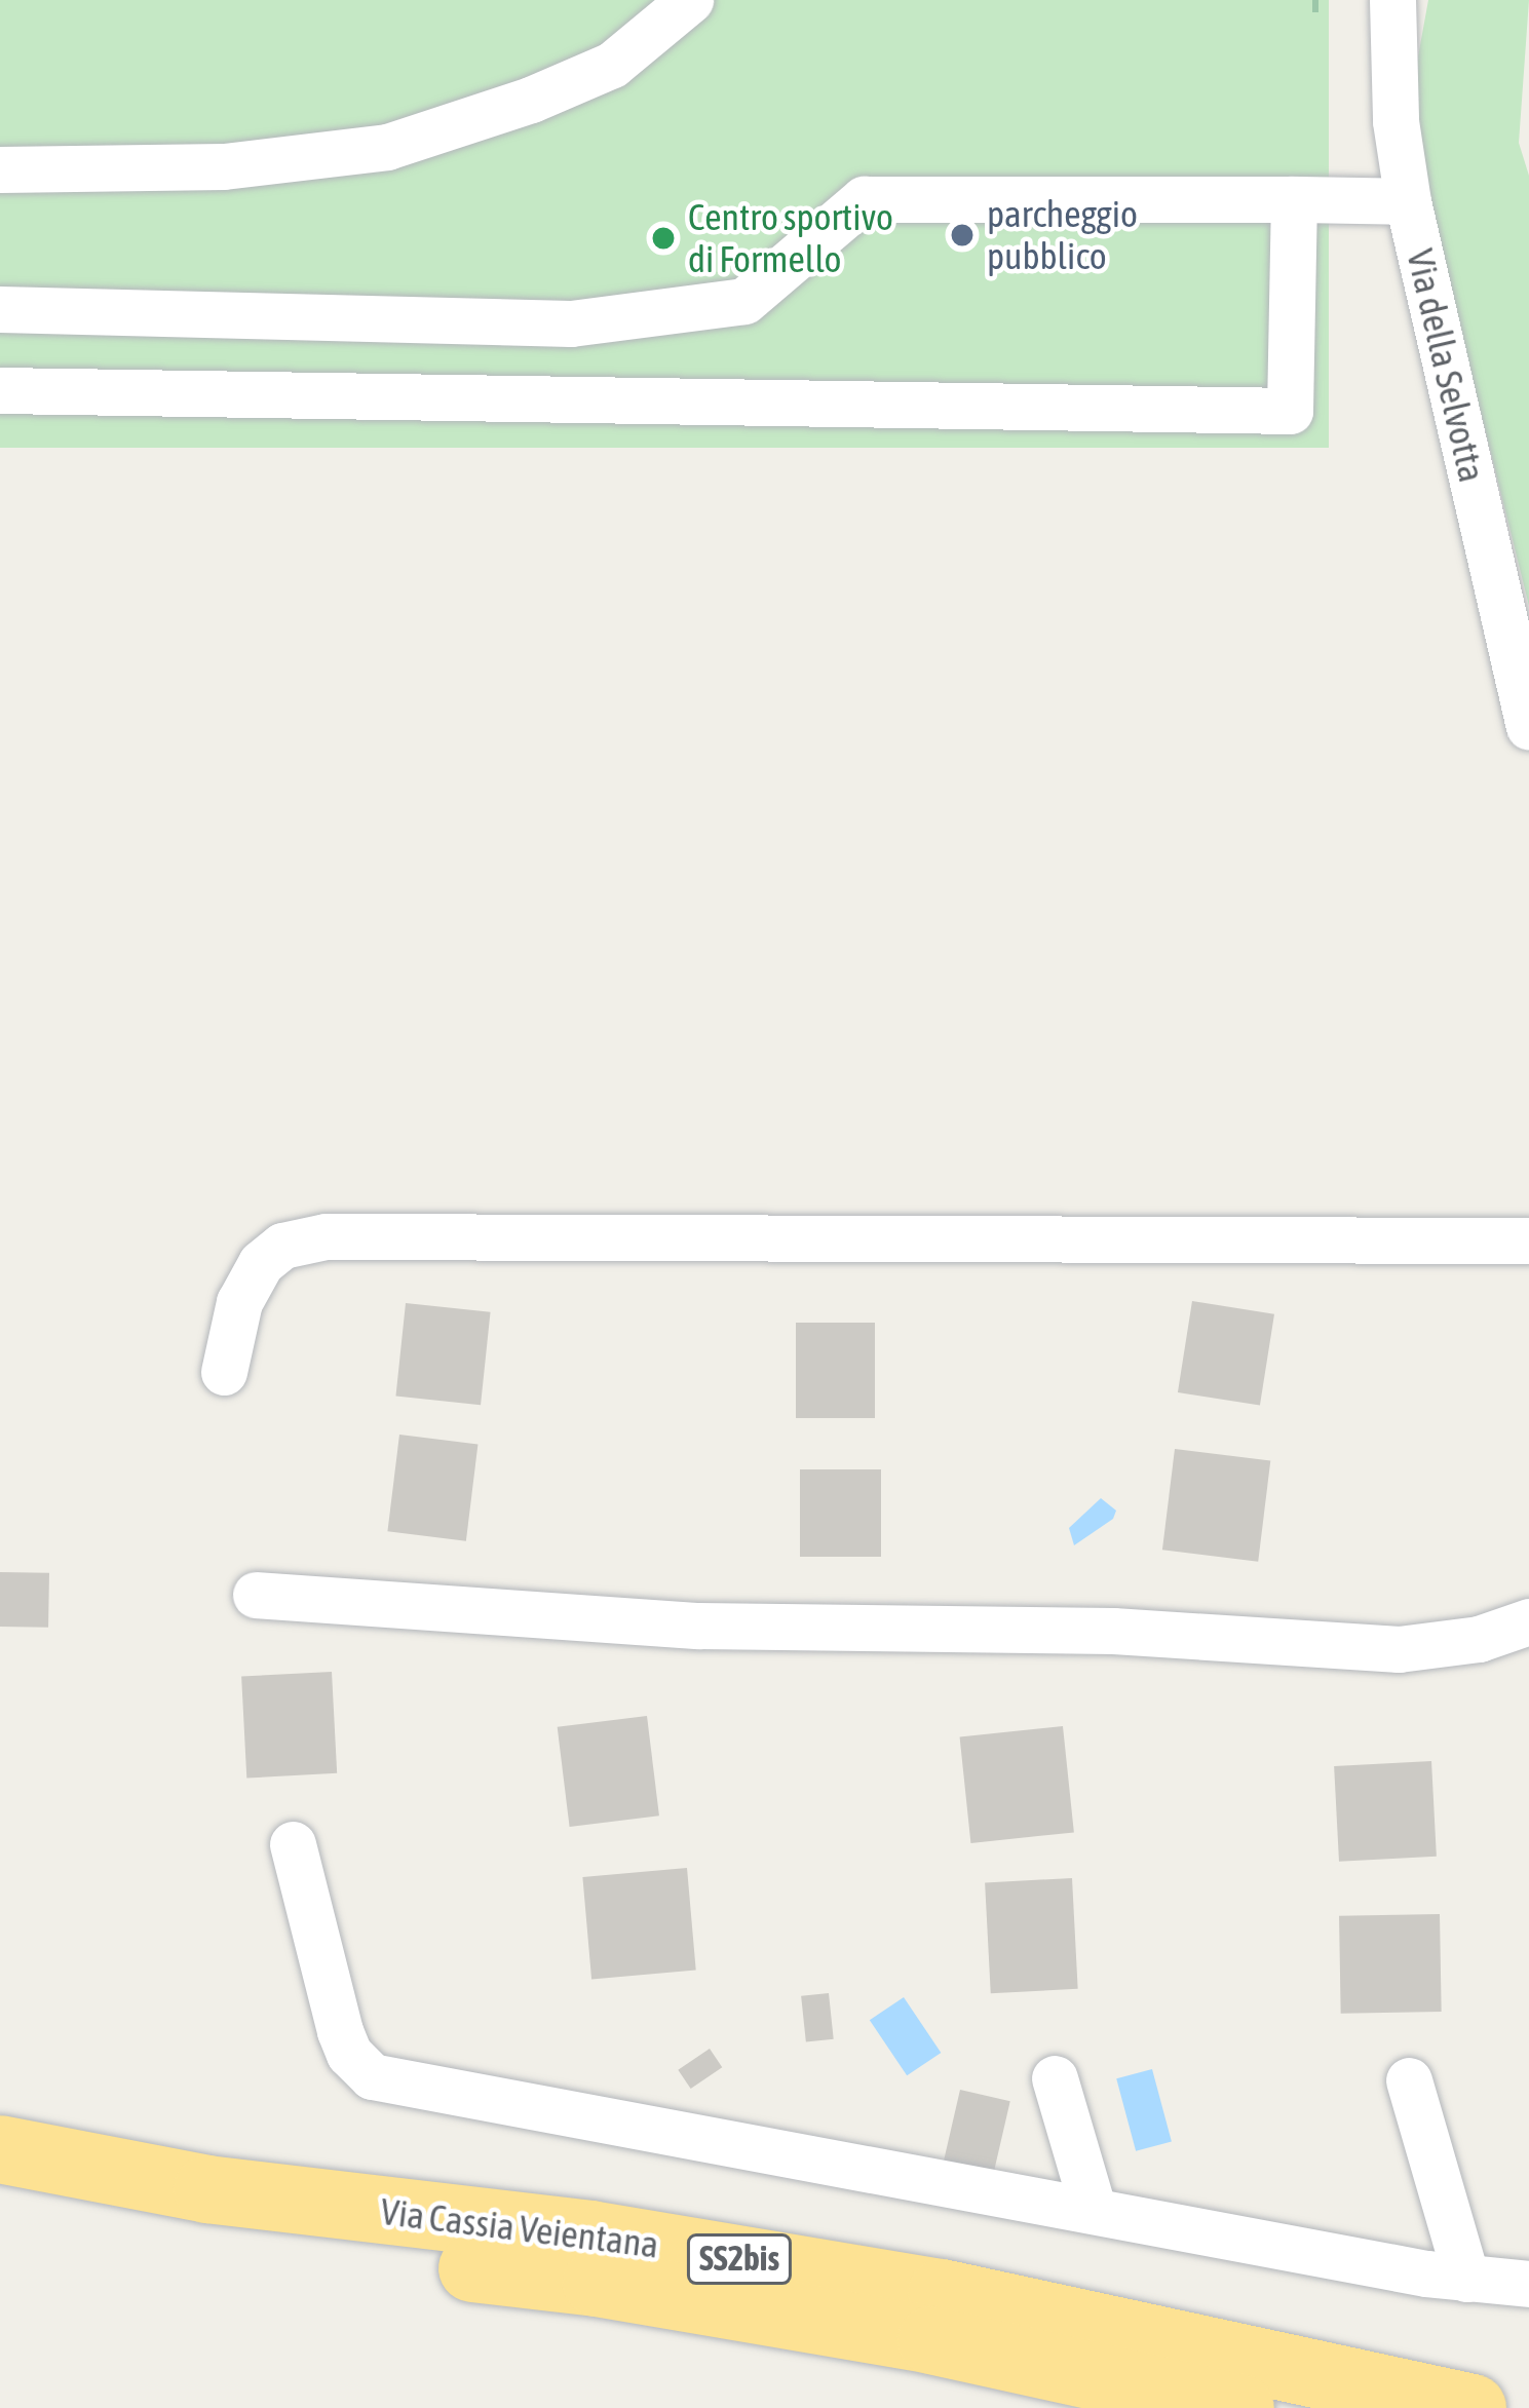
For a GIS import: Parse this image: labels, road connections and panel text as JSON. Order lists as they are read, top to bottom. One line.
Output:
{"streets":{"highway":["Via Cassia Veientana","SS2bis"],"street":["Via della Selvotta"]},"places":["parcheggio pubblico","Centro sportivo di Formello"]}
